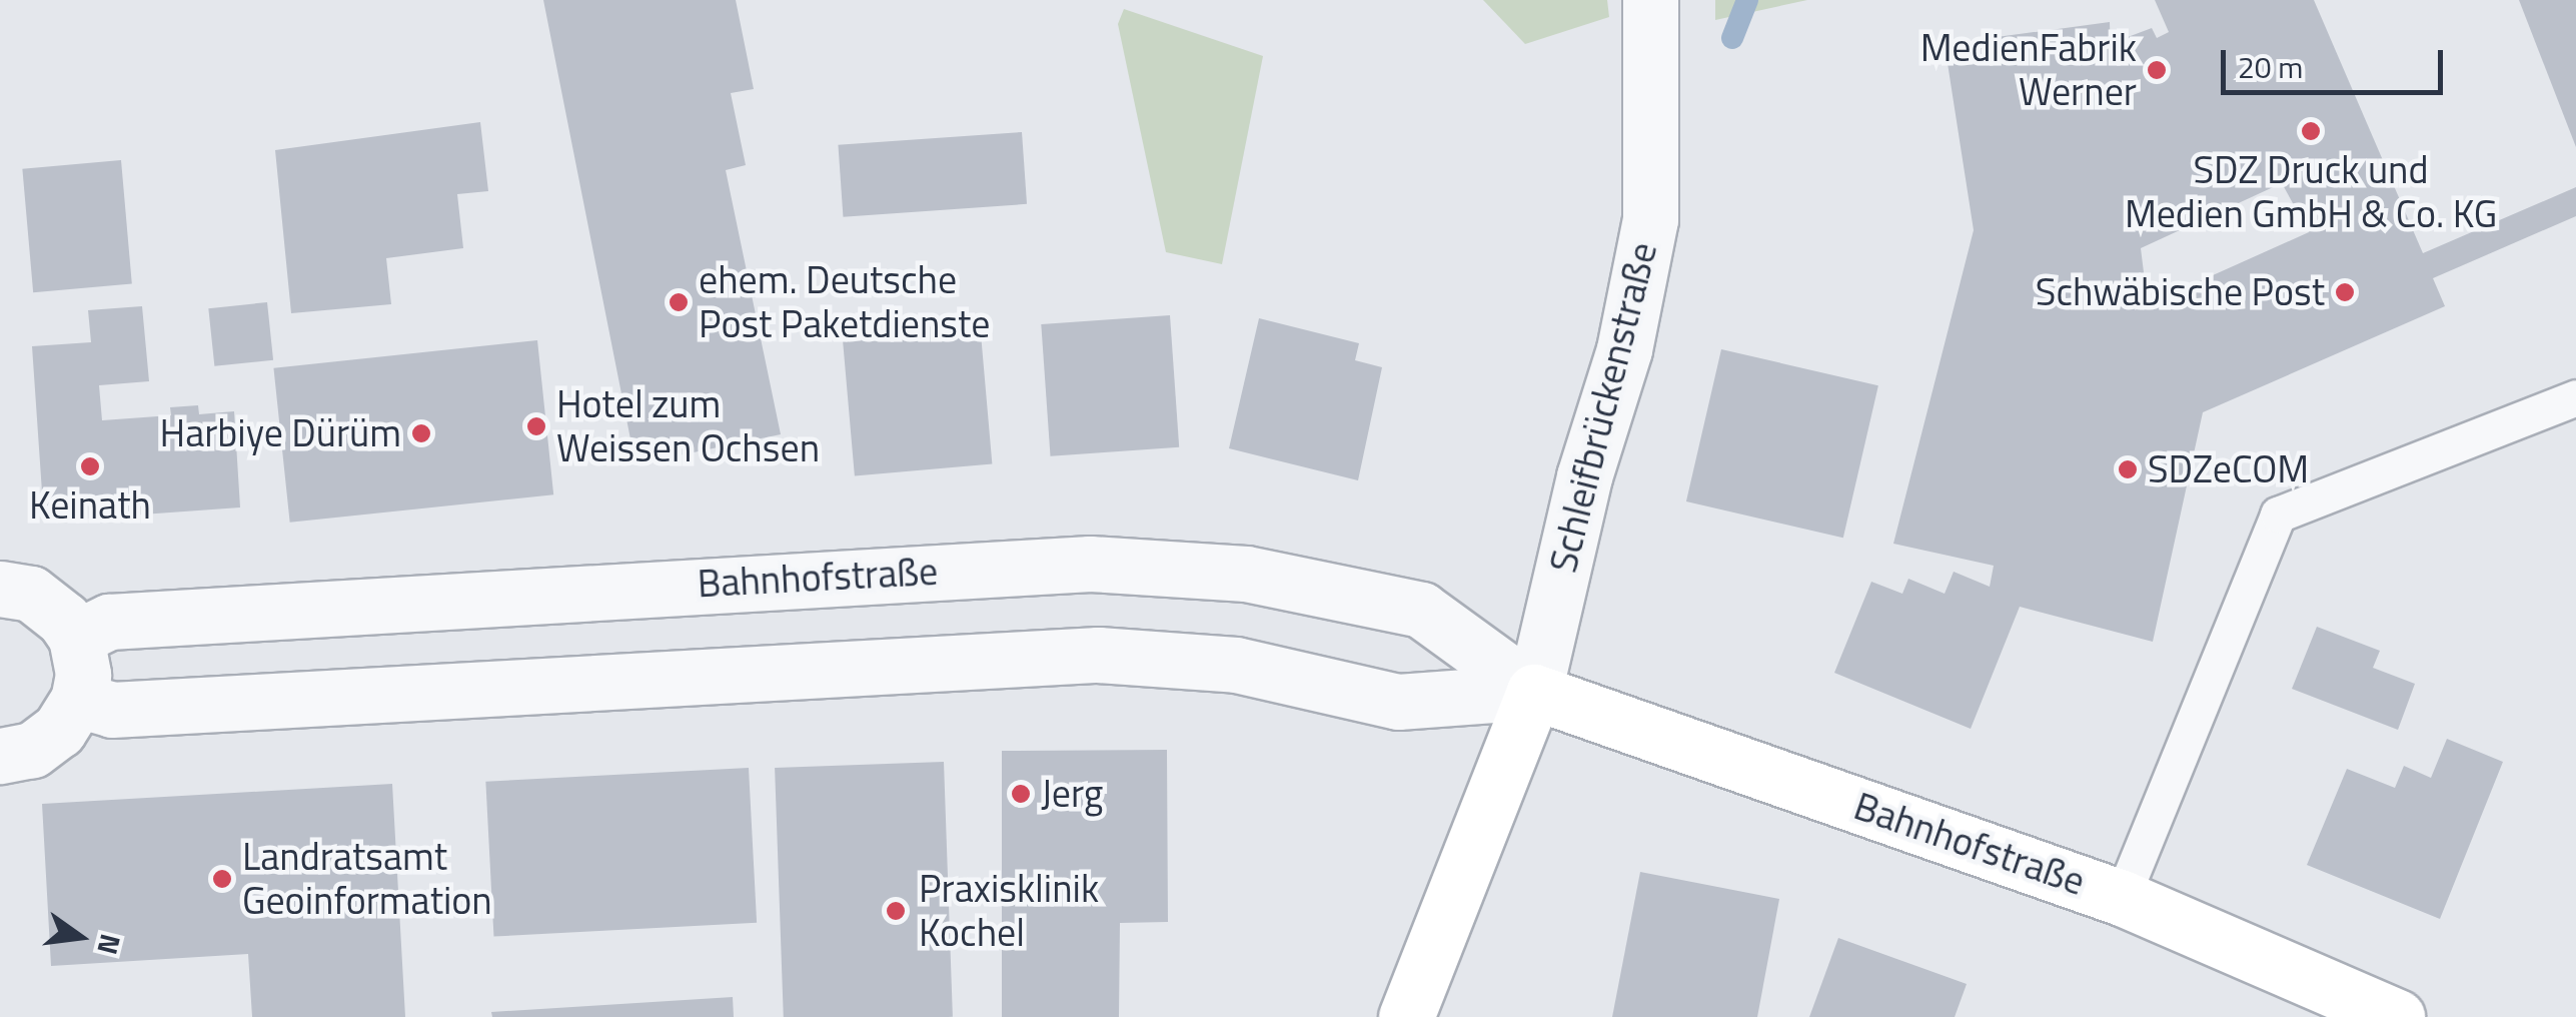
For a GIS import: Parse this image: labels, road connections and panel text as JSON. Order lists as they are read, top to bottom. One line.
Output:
{"streets":{"main road":["Bahnhofstraße"],"street":["Schleifbrückenstraße"]},"crossings":[["Schleifbrückenstraße","Bahnhofstraße"]],"places":["MedienFabrik Werner","SDZ Druck und Medien GmbH & Co. KG","Schwäbische Post","ehem. Deutsche Post Paketdienste","Hotel zum Weissen Ochsen","Harbiye Dürüm","Keinath","SDZeCOM","Jerg","Landratsamt Geoinformation","Praxisklinik Kochel"],"scale_bar":"20 m","north":"right"}
